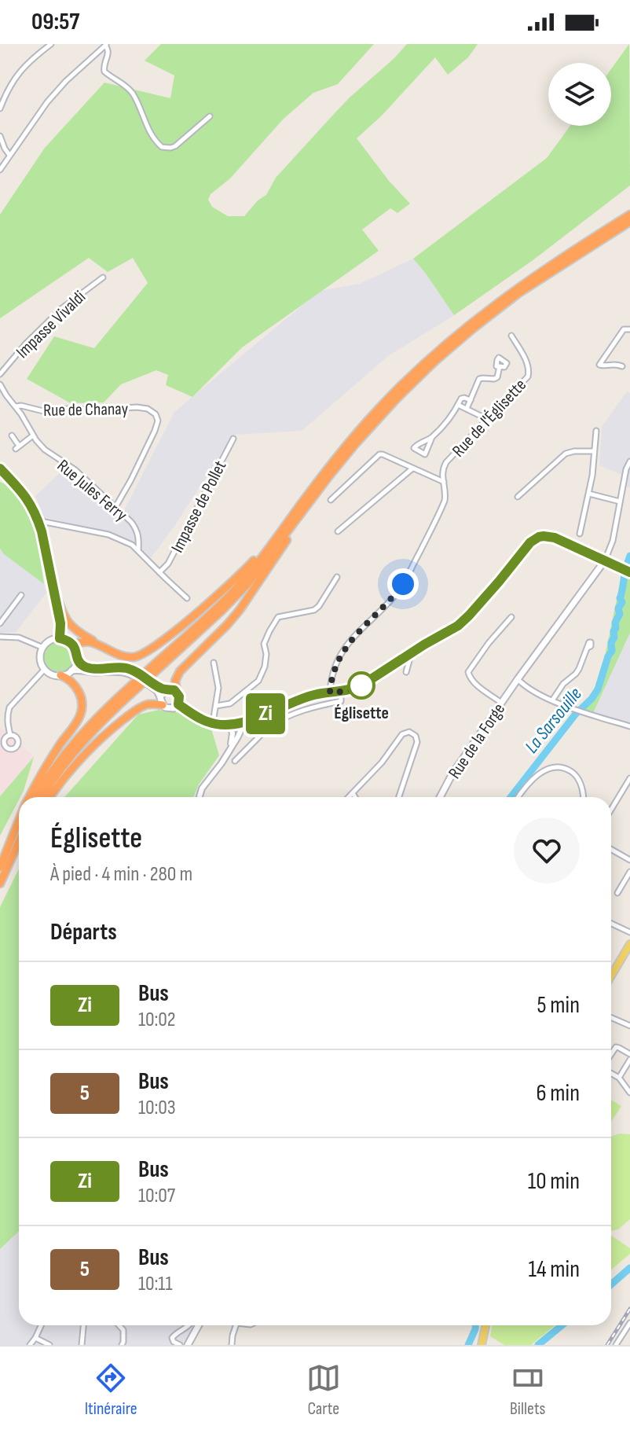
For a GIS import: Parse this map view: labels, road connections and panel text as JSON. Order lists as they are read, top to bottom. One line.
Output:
{"streets":{"main road":["Rue de la Forge"],"street":["Impasse Vivaldi","Rue de Chanay","Rue de l'Églisette","Rue Jules Ferry","Impasse de Pollet"]},"crossings":[["Rue de Chanay","Rue Jules Ferry"]],"water":["La Sarsouille"],"places":["Églisette"],"lines":["bus line Zi"],"page":{"status":"09:57","on_map":"Zi","heading":[["Églisette","À pied · 4 min · 280 m"],"Départs"],"list":[{"mark":"Zi","name":"Bus","note":"10:02","value":"5 min"},{"mark":"5","name":"Bus","note":"10:03","value":"6 min"},{"mark":"Zi","name":"Bus","note":"10:07","value":"10 min"},{"mark":"5","name":"Bus","note":"10:11","value":"14 min"}],"tabs":["Itinéraire","Carte","Billets"]}}
